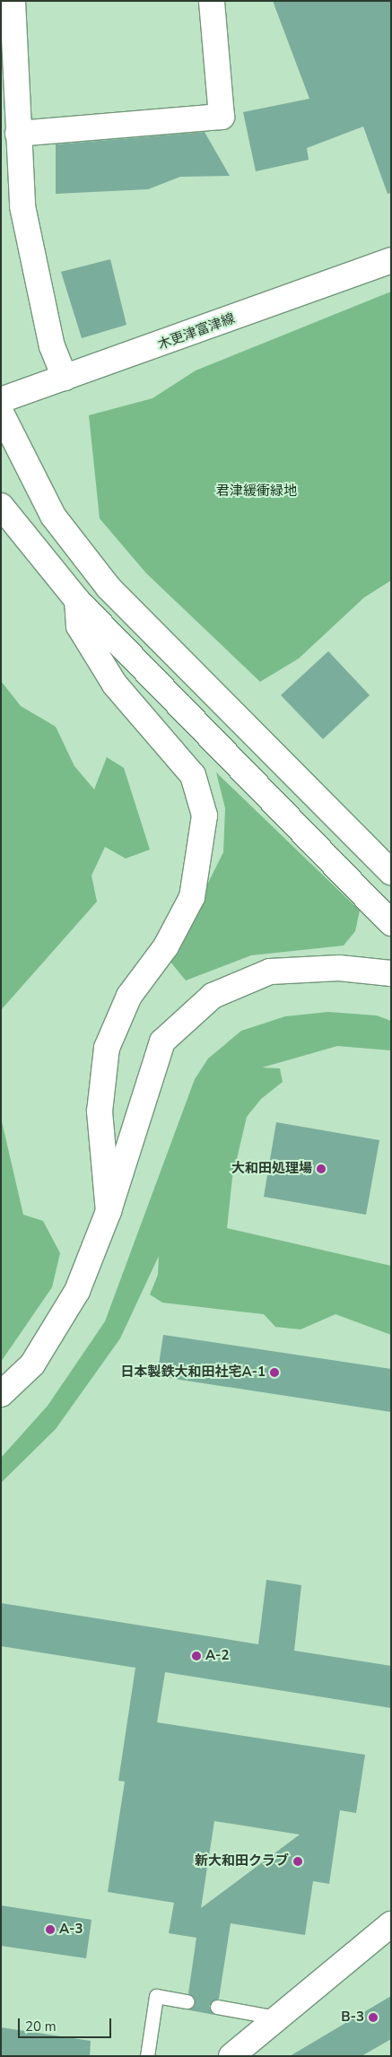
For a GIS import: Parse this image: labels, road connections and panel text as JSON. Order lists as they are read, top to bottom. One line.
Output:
{"streets":{"street":["木更津富津線"]},"parks":["君津緩衝緑地"],"places":["大和田処理場","日本製鉄大和田社宅A-1","A-2","新大和田クラブ","A-3","B-3"],"scale_bar":"20 m"}
